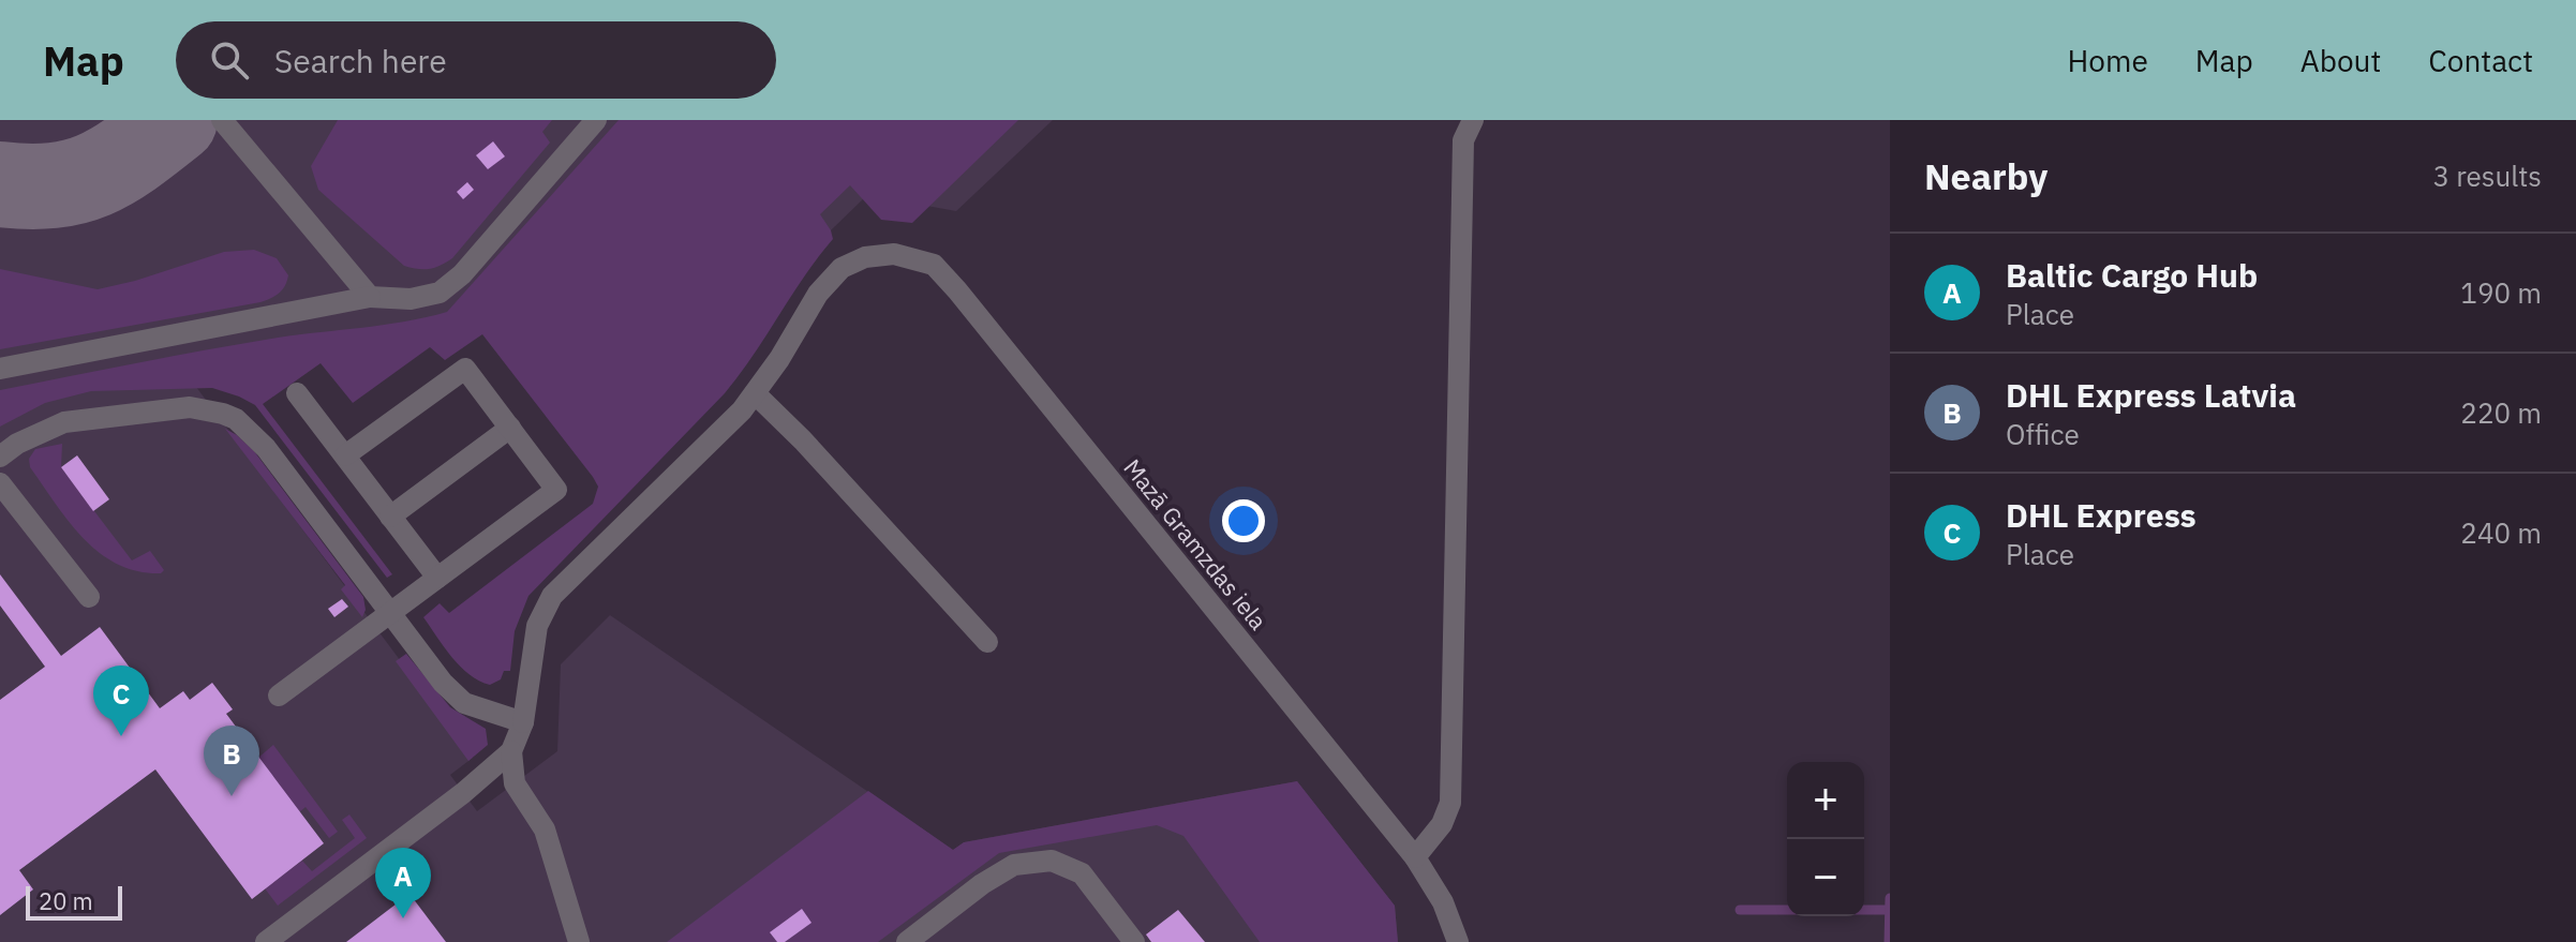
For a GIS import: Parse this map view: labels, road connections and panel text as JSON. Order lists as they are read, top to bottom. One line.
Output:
{"streets":{"street":["Mazā Gramzdas iela"]},"scale_bar":"20 m","page":{"header":"Map","search":"Search here","nav":["Home","Map","About","Contact"],"heading":["Nearby","3 results"],"list":[{"mark":"A","name":"Baltic Cargo Hub","note":"Place","value":"190 m"},{"mark":"B","name":"DHL Express Latvia","note":"Office","value":"220 m"},{"mark":"C","name":"DHL Express","note":"Place","value":"240 m"}],"pins":["C","B","A"],"map_buttons":["+","−"],"scale":"20 m"}}
